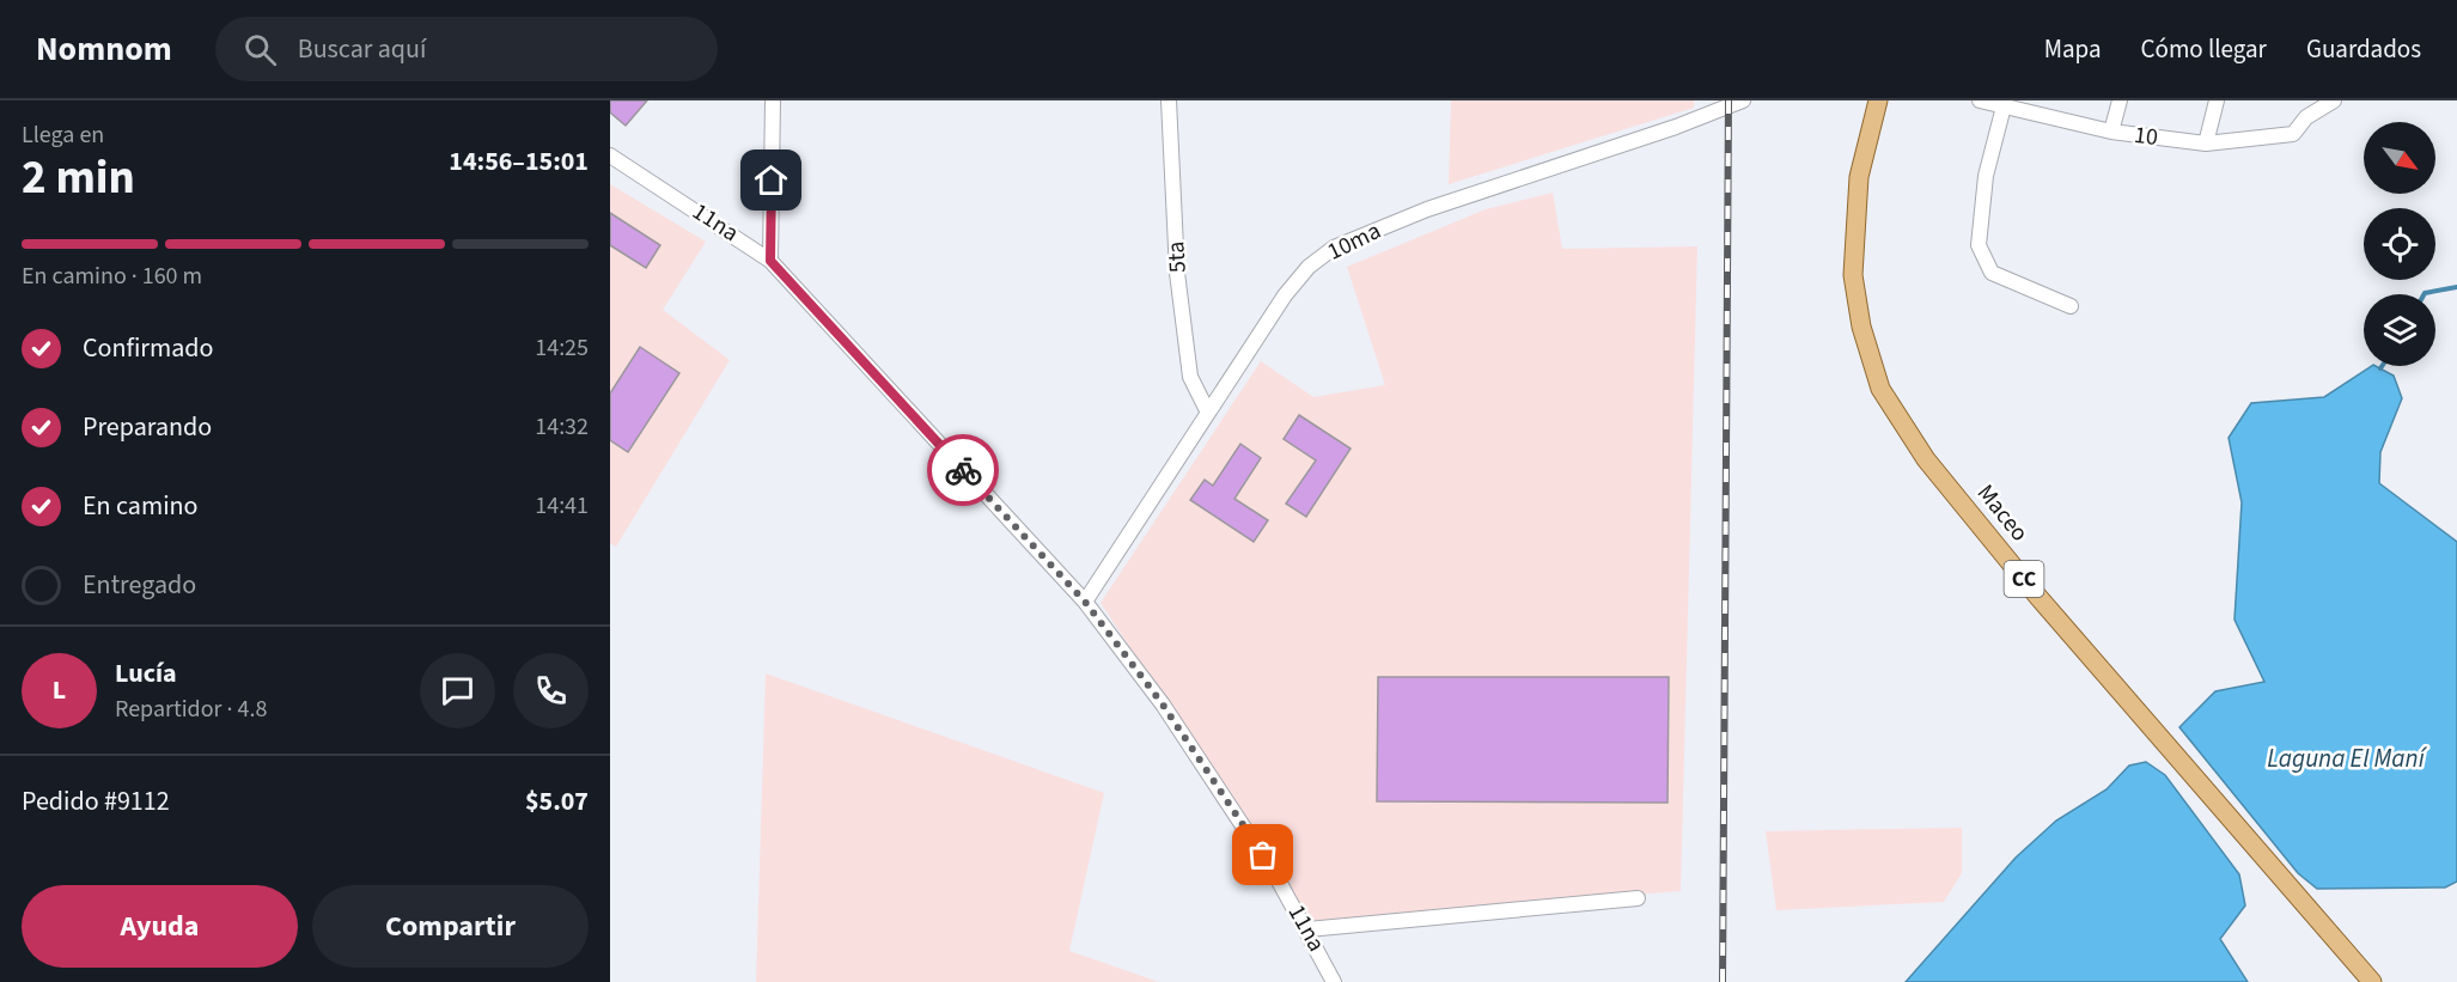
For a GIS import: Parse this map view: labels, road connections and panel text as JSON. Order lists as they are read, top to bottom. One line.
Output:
{"streets":{"main road":["Maceo","CC"],"street":["10","11na","10ma","5ta"]},"crossings":[["11na","10ma"],["10ma","5ta"]],"water":["Laguna El Maní"],"north":"bottom right","page":{"header":"Nomnom","search":"Buscar aquí","nav":["Mapa","Cómo llegar","Guardados"],"heading":["2 min","Llega en","14:56–15:01"],"panel":["Lucía","Repartidor · 4.8","Pedido #9112","$5.07"],"bar":"En camino · 160 m","list":[["Confirmado","14:25"],["Preparando","14:32"],["En camino","14:41"],"Entregado"],"round":"L","buttons":["Ayuda","Compartir"]}}
